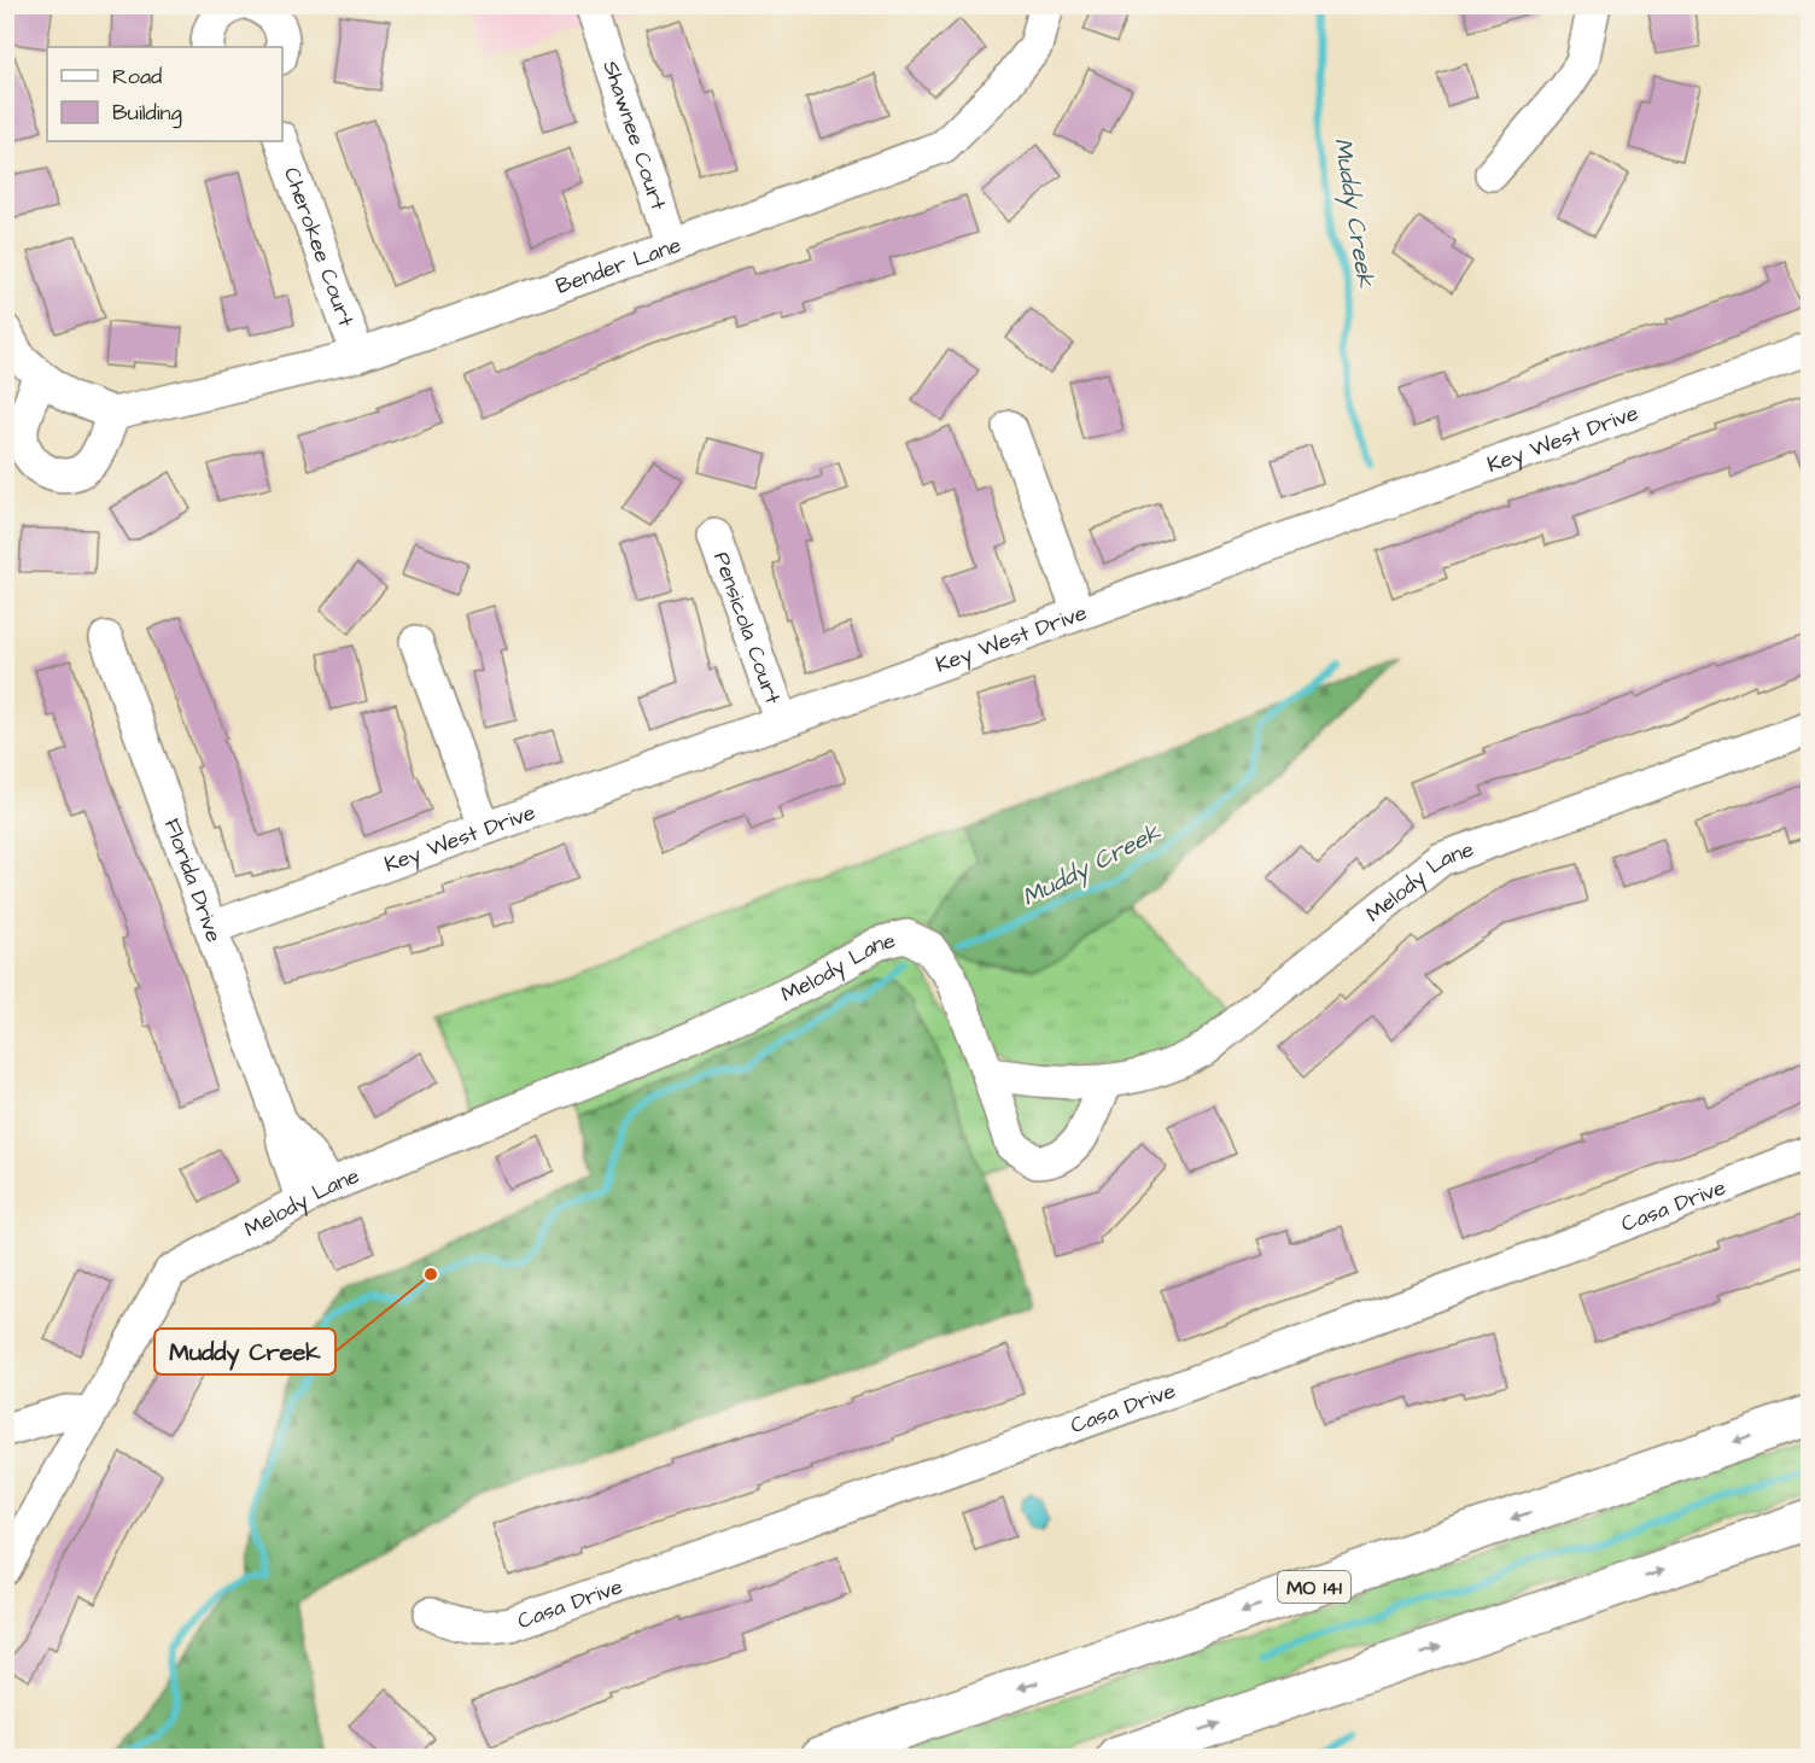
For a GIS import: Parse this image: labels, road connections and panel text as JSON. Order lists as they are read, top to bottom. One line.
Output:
{"streets":{"highway":["MO 141"],"street":["Shawnee Court","Cherokee Court","Bender Lane","Key West Drive","Pensicola Court","Florida Drive","Melody Lane","Casa Drive"]},"crossings":[["Shawnee Court","Bender Lane"],["Cherokee Court","Bender Lane"],["Key West Drive","Pensicola Court"],["Key West Drive","Florida Drive"],["Florida Drive","Melody Lane"]],"water":["Muddy Creek"],"places":["Muddy Creek"],"legend":["Road","Building"]}
